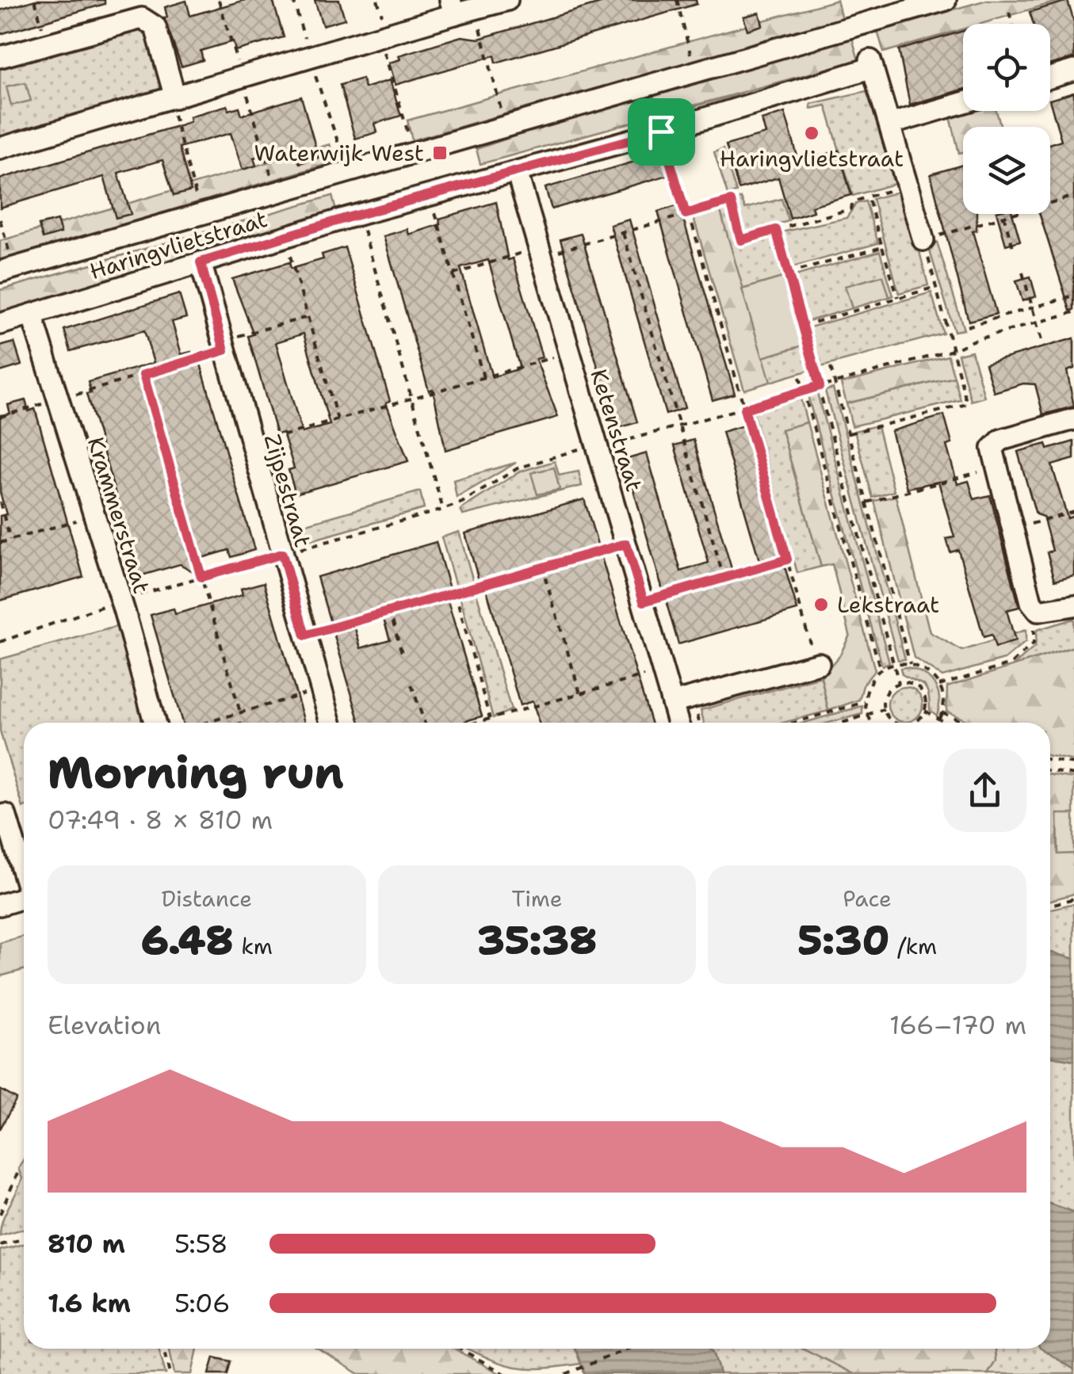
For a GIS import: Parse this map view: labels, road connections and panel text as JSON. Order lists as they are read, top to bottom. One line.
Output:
{"streets":{"street":["Haringvlietstraat","Ketenstraat","Zijpestraat","Krammerstraat"]},"crossings":[["Haringvlietstraat","Ketenstraat"],["Haringvlietstraat","Zijpestraat"],["Haringvlietstraat","Krammerstraat"]],"places":{"other":["Haringvlietstraat","Lekstraat"],"transit":["Waterwijk West"]},"page":{"heading":["Morning run","07:49 · 8 × 810 m"],"stats":[["Distance","6.48 km"],["Time","35:38"],["Pace","5:30 /km"]],"chart":["Elevation","166–170 m"],"list":[{"name":"810 m","note":"5:58"},{"name":"1.6 km","note":"5:06"}]}}
